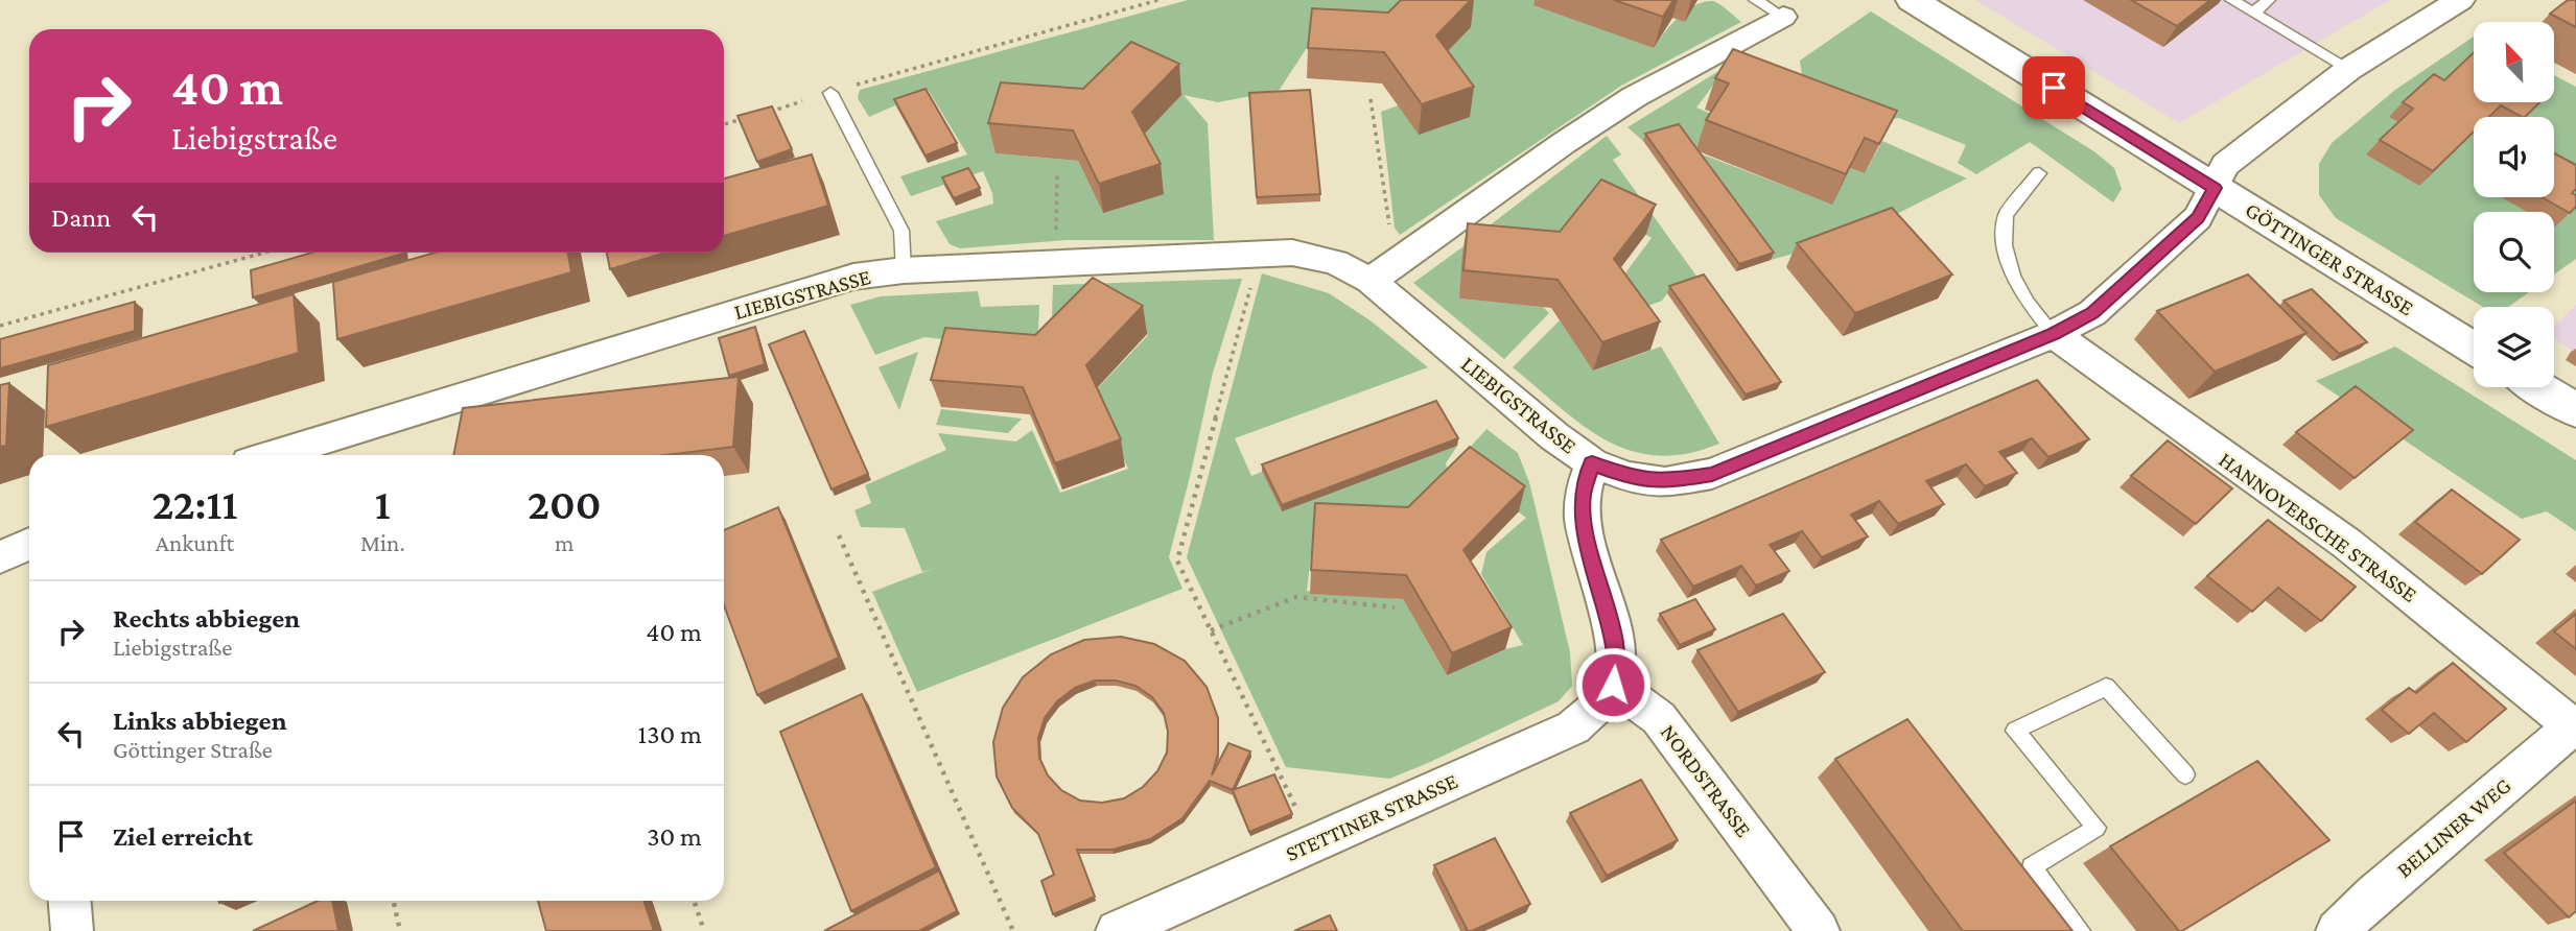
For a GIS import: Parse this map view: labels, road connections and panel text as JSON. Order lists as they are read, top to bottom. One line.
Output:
{"streets":{"street":["GÖTTINGER STRASSE","LIEBIGSTRASSE","HANNOVERSCHE STRASSE","NORDSTRASSE","STETTINER STRASSE","BELLINER WEG"]},"crossings":[["GÖTTINGER STRASSE","LIEBIGSTRASSE"],["LIEBIGSTRASSE","HANNOVERSCHE STRASSE"],["HANNOVERSCHE STRASSE","BELLINER WEG"],["NORDSTRASSE","STETTINER STRASSE"]],"north":"top left","page":{"turn":["40 m","Liebigstraße"],"then":"Dann","eta":["22:11","Ankunft","1","Min.","200","m"],"list":[{"name":"Rechts abbiegen","note":"Liebigstraße","value":"40 m"},{"name":"Links abbiegen","note":"Göttinger Straße","value":"130 m"},{"name":"Ziel erreicht","value":"30 m"}]}}
